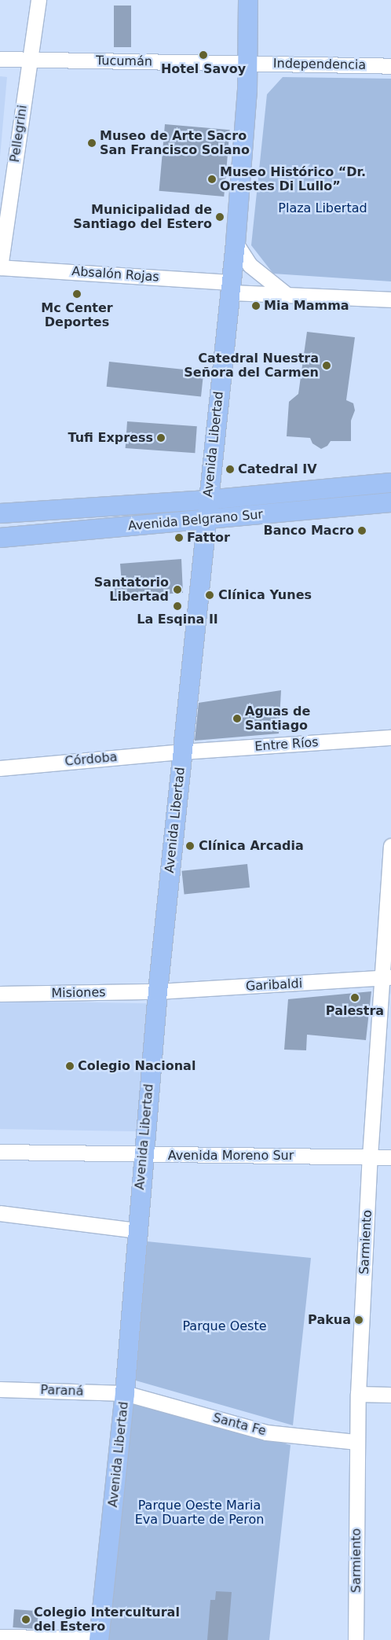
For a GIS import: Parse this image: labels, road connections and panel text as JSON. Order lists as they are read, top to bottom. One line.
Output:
{"streets":{"main road":["Avenida Libertad","Avenida Belgrano Sur"],"street":["Tucumán","Independencia","Pellegrini","Absalón Rojas","Entre Ríos","Córdoba","Garibaldi","Misiones","Avenida Moreno Sur","Sarmiento","Paraná","Santa Fe"]},"crossings":[["Tucumán","Independencia"],["Tucumán","Pellegrini"],["Tucumán","Avenida Libertad"],["Independencia","Avenida Libertad"],["Pellegrini","Absalón Rojas"],["Absalón Rojas","Avenida Libertad"],["Avenida Libertad","Avenida Belgrano Sur"],["Avenida Libertad","Entre Ríos"],["Avenida Libertad","Córdoba"],["Avenida Libertad","Garibaldi"],["Avenida Libertad","Misiones"],["Avenida Libertad","Avenida Moreno Sur"],["Avenida Libertad","Paraná"],["Avenida Libertad","Santa Fe"],["Entre Ríos","Córdoba"],["Garibaldi","Misiones"],["Garibaldi","Sarmiento"],["Avenida Moreno Sur","Sarmiento"],["Sarmiento","Santa Fe"],["Paraná","Santa Fe"]],"parks":["Plaza Libertad","Parque Oeste","Parque Oeste Maria Eva Duarte de Peron"],"places":["Hotel Savoy","Museo de Arte Sacro San Francisco Solano","Museo Histórico “Dr. Orestes Di Lullo”","Municipalidad de Santiago del Estero","Mc Center Deportes","Mia Mamma","Catedral Nuestra Señora del Carmen","Tufi Express","Catedral IV","Banco Macro","Fattor","Santatorio Libertad","Clínica Yunes","La Esqina II","Aguas de Santiago","Clínica Arcadia","Palestra","Colegio Nacional","Pakua","Colegio Intercultural del Estero"]}
